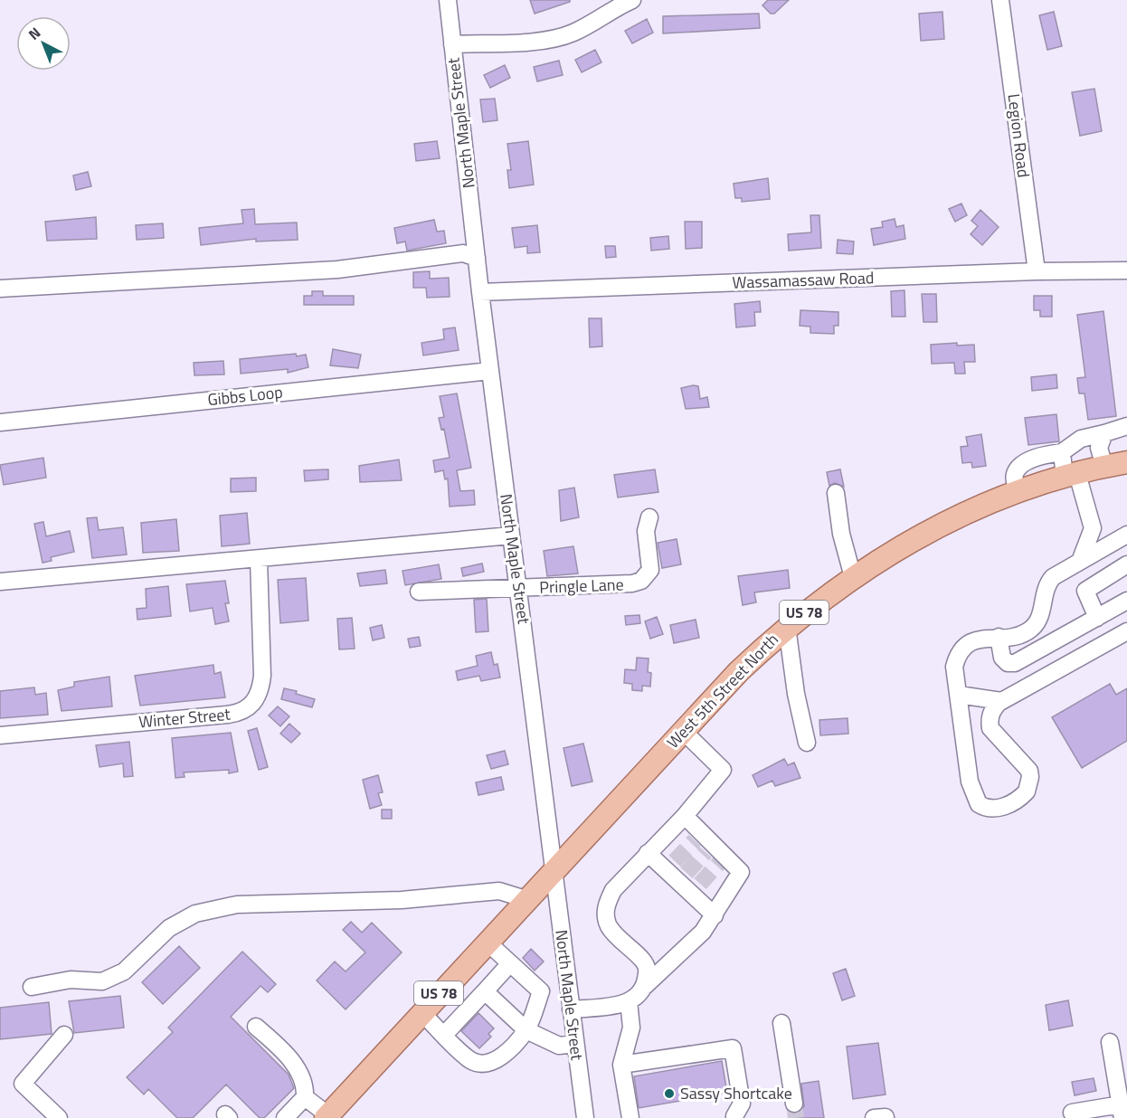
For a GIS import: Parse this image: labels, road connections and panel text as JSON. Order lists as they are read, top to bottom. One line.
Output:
{"streets":{"main road":["US 78","West 5th Street North"],"street":["North Maple Street","Legion Road","Wassamassaw Road","Gibbs Loop","Pringle Lane","Winter Street"]},"crossings":[["North Maple Street","Wassamassaw Road"],["North Maple Street","Gibbs Loop"],["North Maple Street","Pringle Lane"],["North Maple Street","US 78"],["North Maple Street","West 5th Street North"],["Legion Road","Wassamassaw Road"],["US 78","West 5th Street North"]],"places":["Sassy Shortcake"],"north":"top left"}
